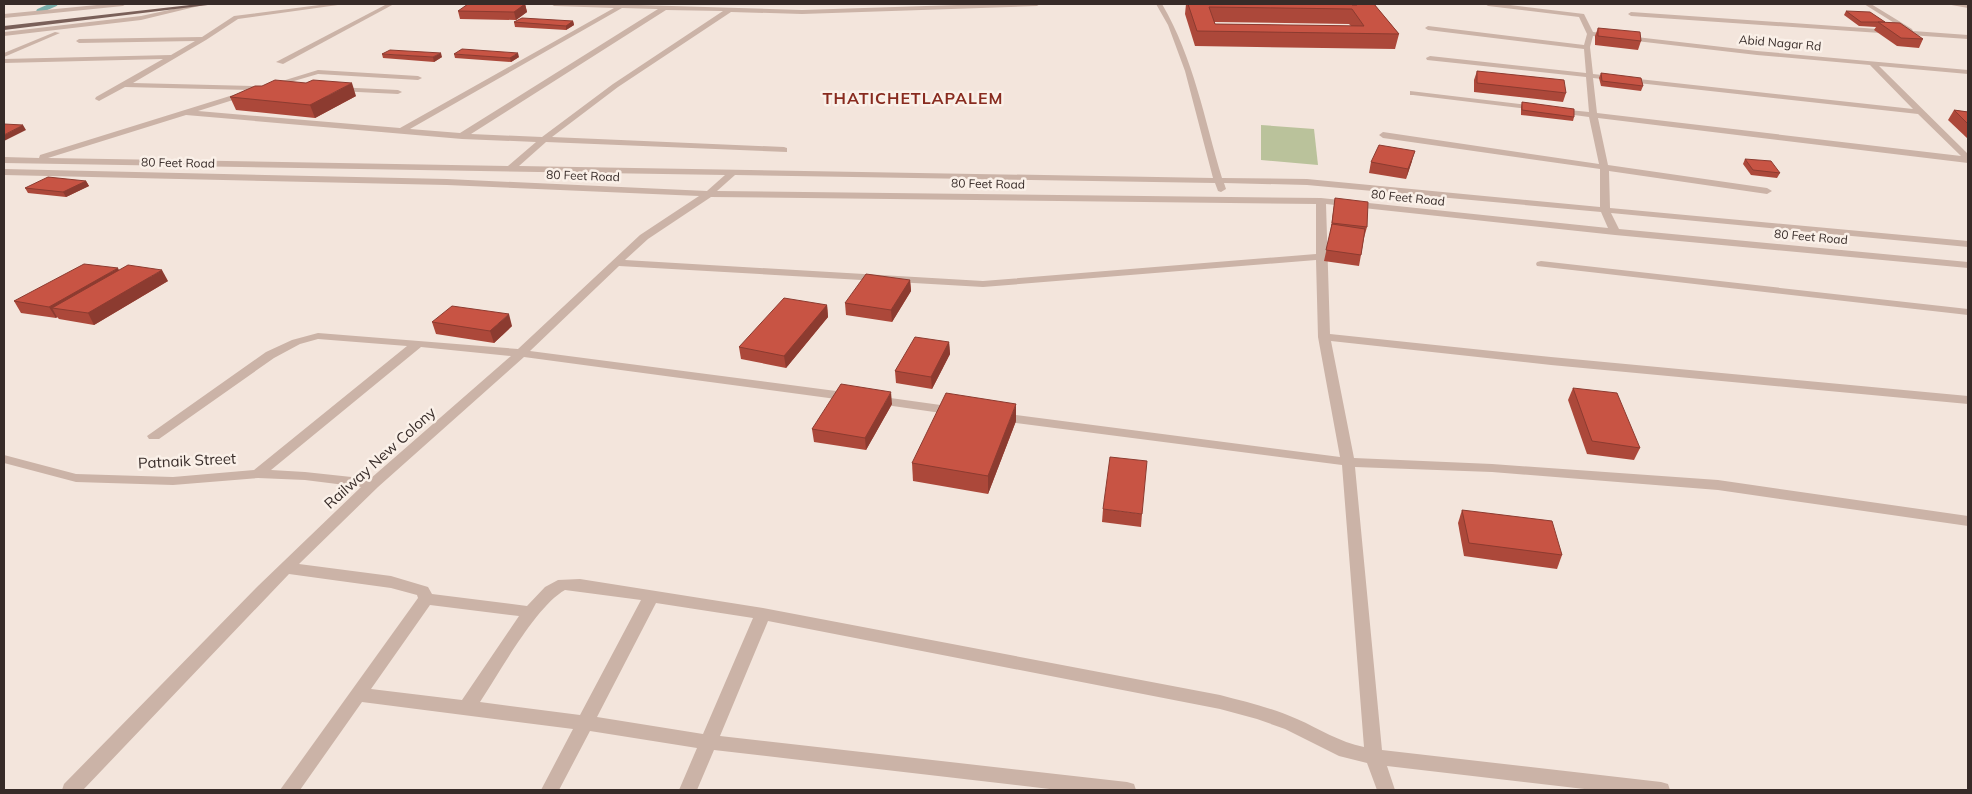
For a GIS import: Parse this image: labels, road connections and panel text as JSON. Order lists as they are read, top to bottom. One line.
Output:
{"streets":{"street":["Abid Nagar Rd","80 Feet Road","Railway New Colony","Patnaik Street"]},"crossings":[["80 Feet Road","Railway New Colony"],["Railway New Colony","Patnaik Street"]],"districts":["THATICHETLAPALEM"]}
